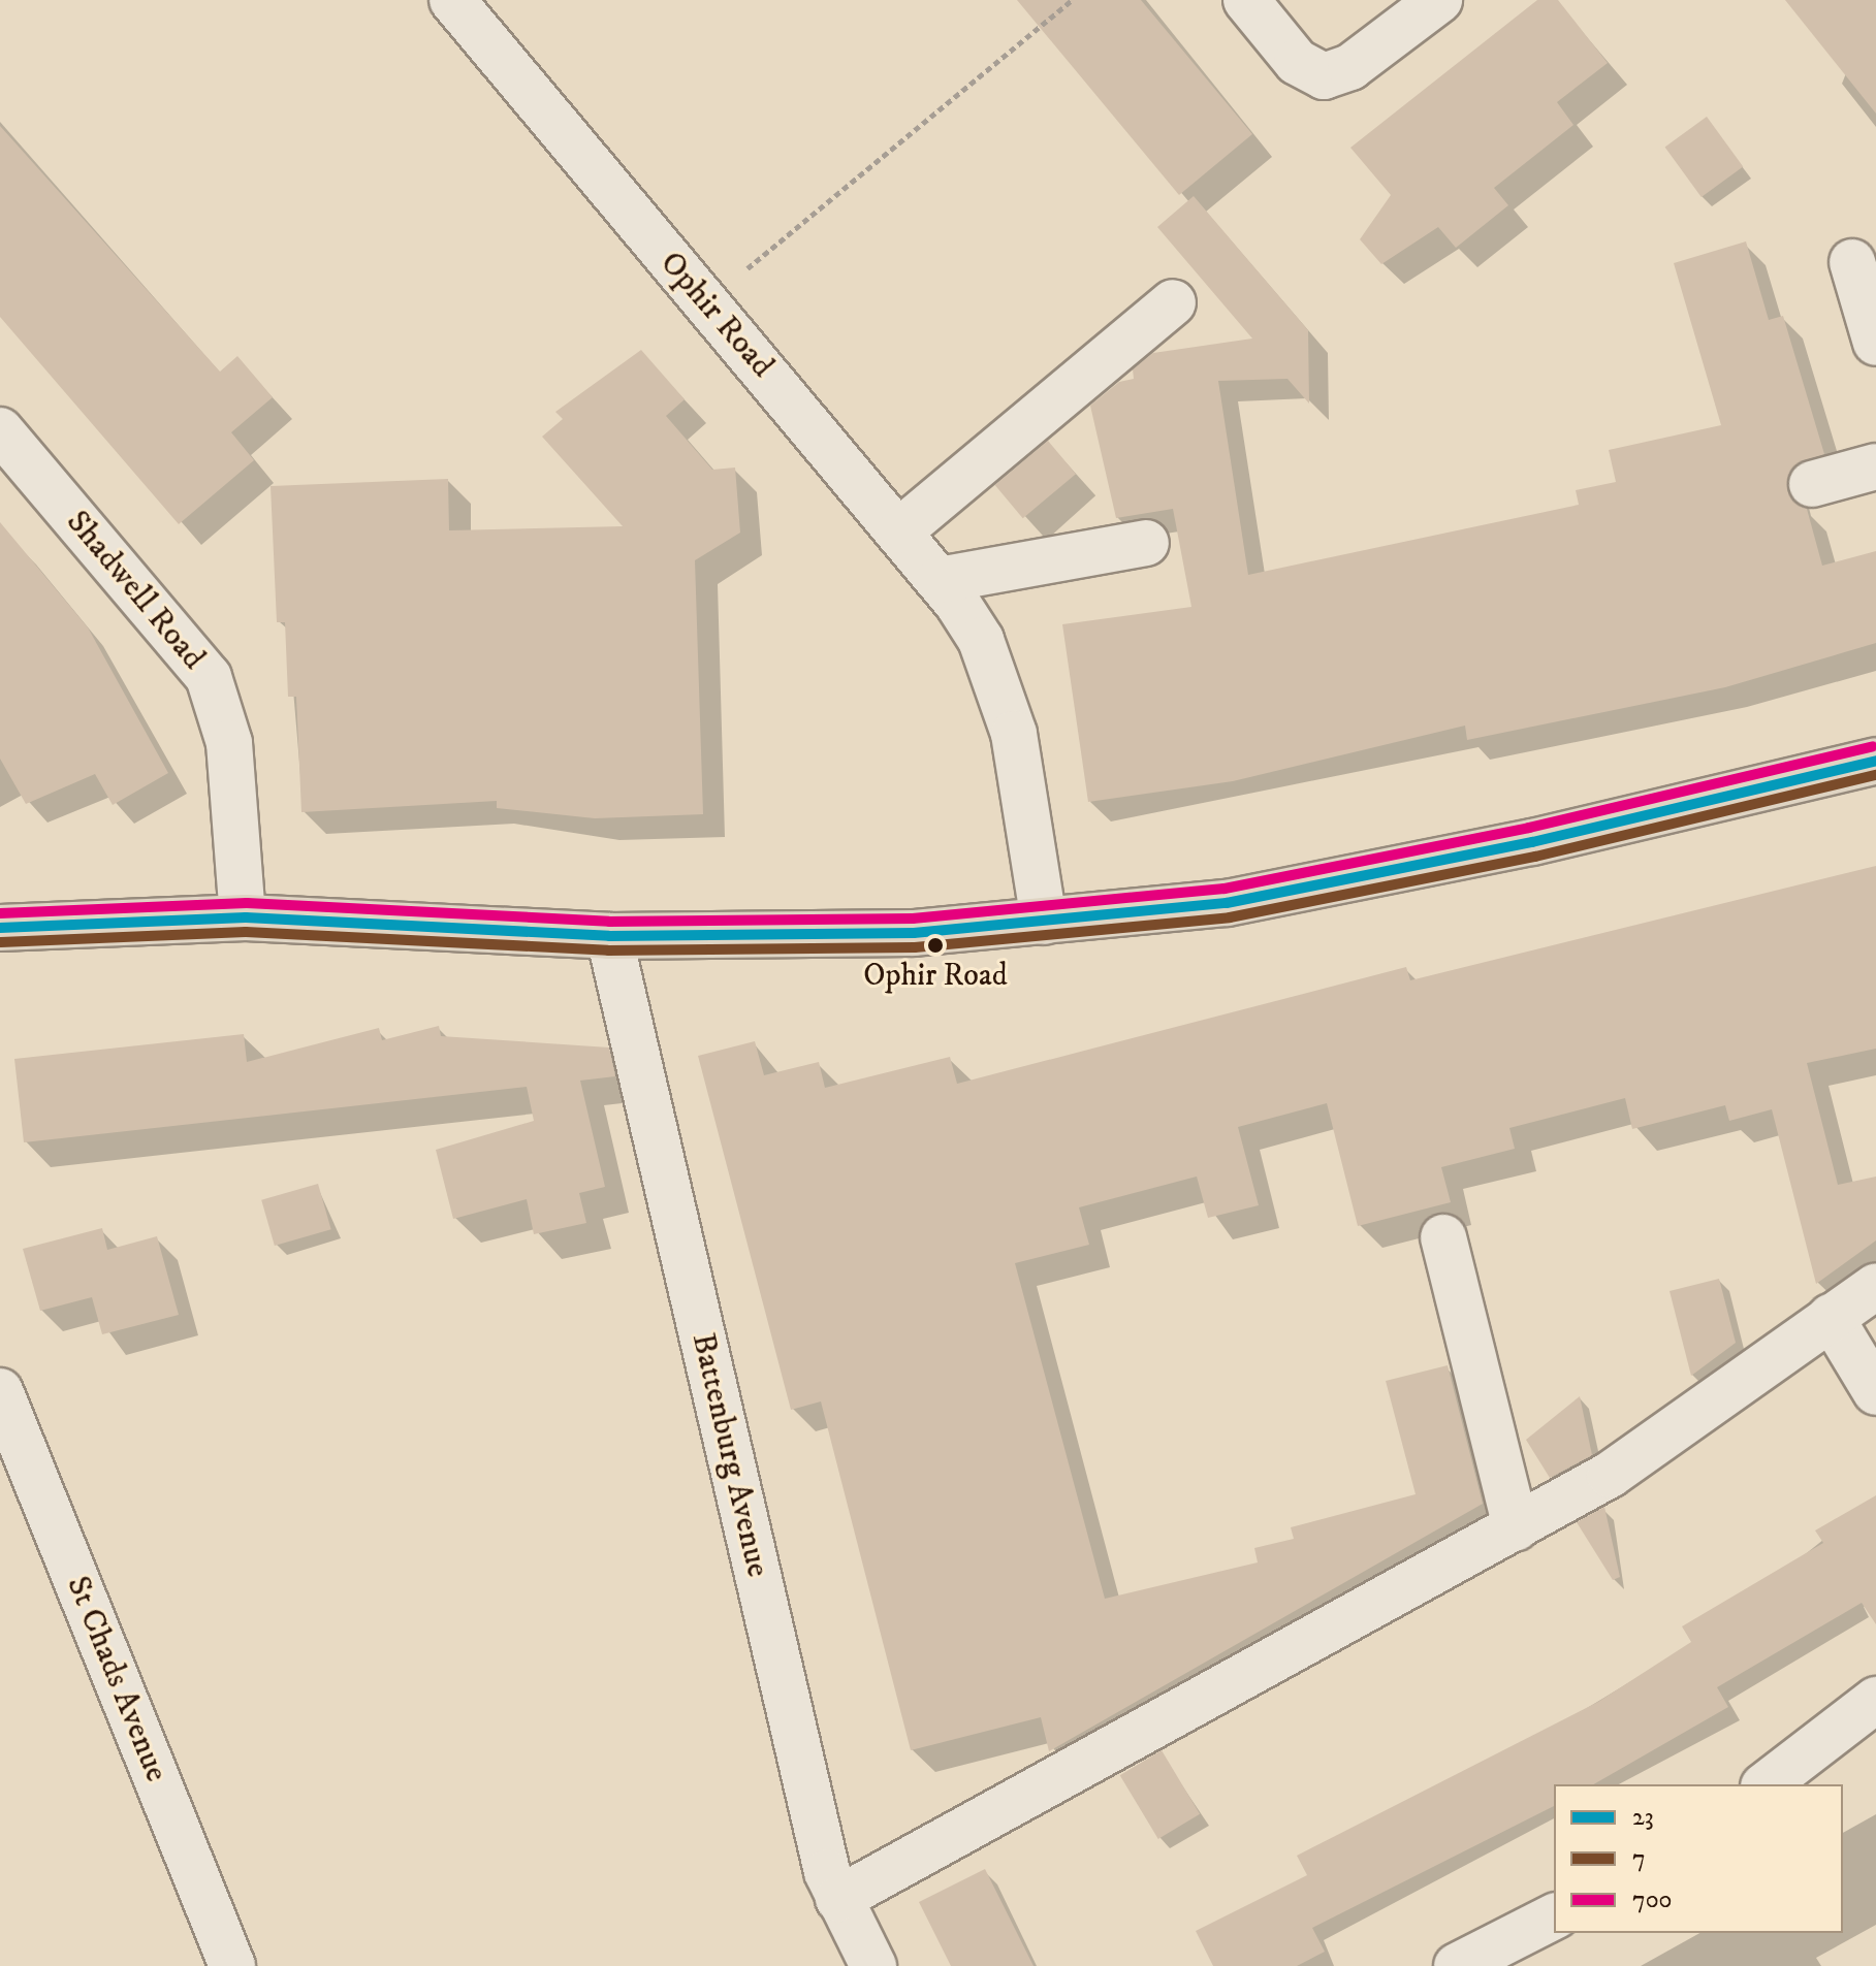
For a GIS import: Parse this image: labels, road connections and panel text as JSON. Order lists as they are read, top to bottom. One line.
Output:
{"streets":{"street":["Ophir Road","Shadwell Road","Battenburg Avenue","St Chads Avenue"]},"places":["Ophir Road"],"lines":["transit line 700","transit line 23","transit line 7"],"legend":["23","7","700"]}
